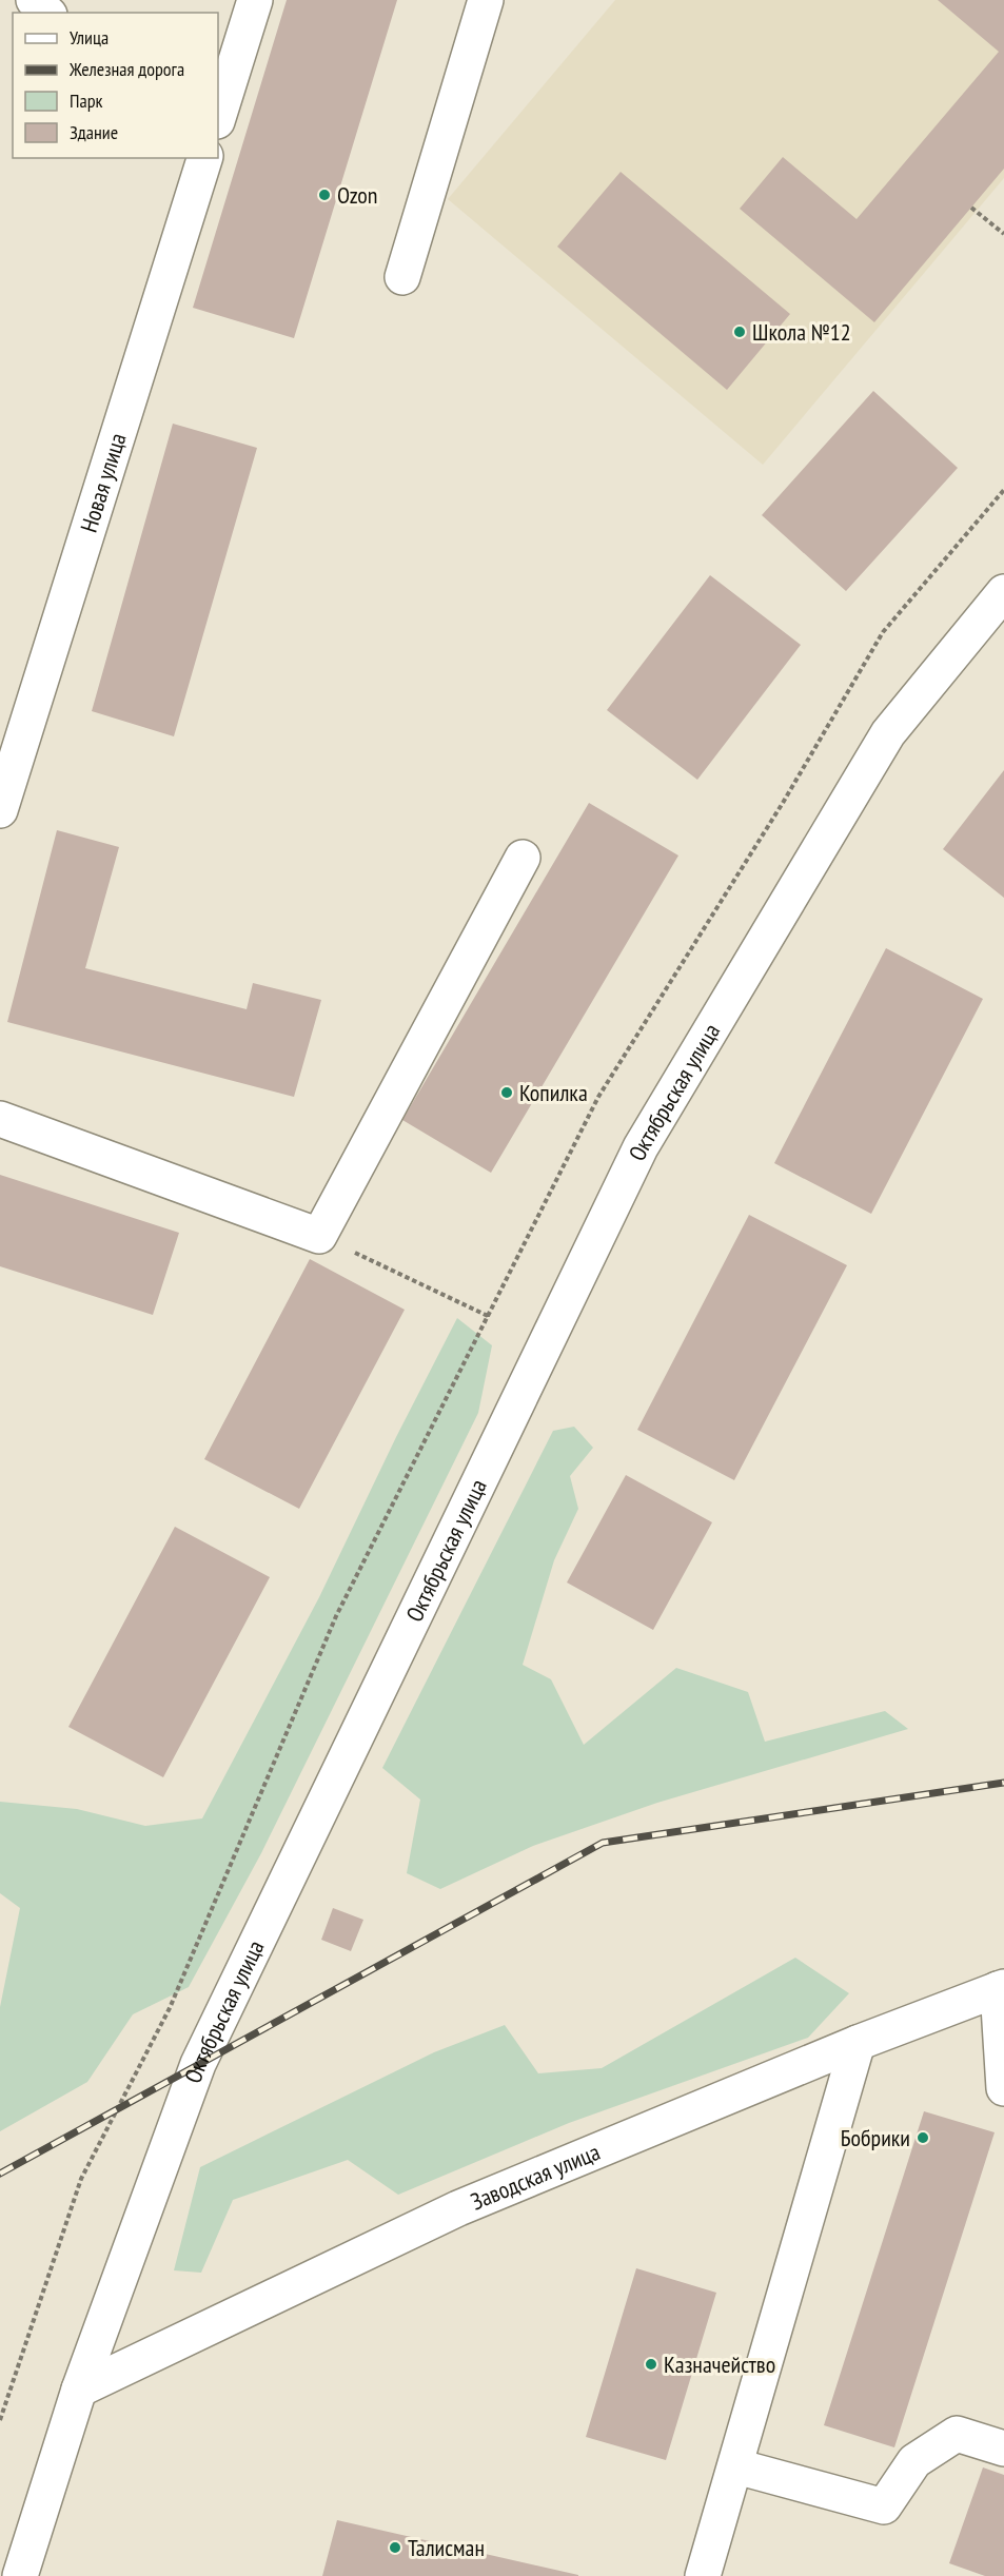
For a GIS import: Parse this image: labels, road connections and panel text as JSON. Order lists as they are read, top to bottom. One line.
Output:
{"streets":{"main road":["Новая улица","Октябрьская улица","Заводская улица"]},"crossings":[["Октябрьская улица","Заводская улица"]],"places":["Ozon","Школа №12","Копилка","Бобрики","Казначейство","Талисман"],"legend":["Улица","Железная дорога","Парк","Здание"]}
